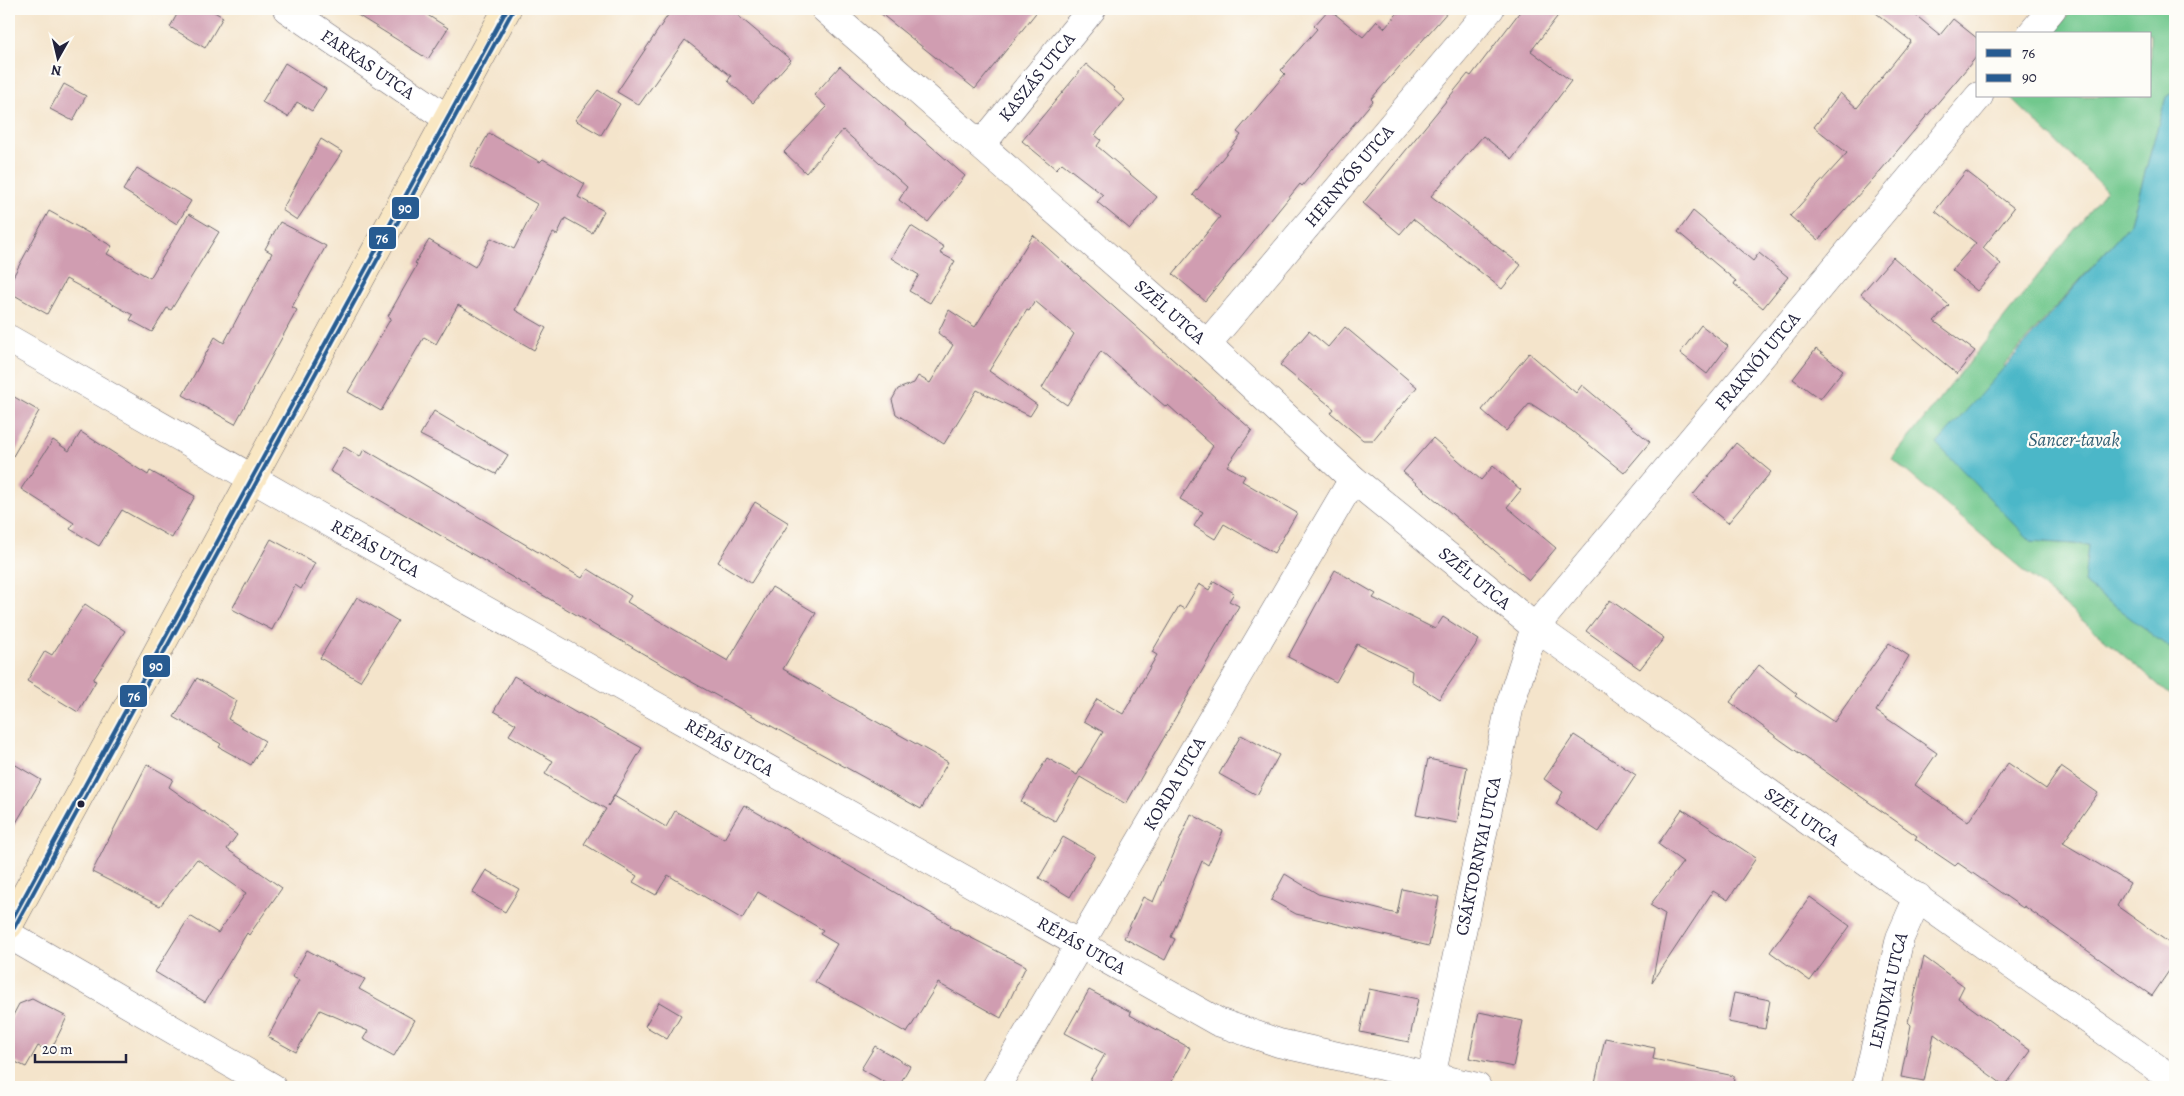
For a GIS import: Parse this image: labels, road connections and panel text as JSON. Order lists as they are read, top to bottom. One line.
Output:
{"streets":{"street":["FARKAS UTCA","KASZÁS UTCA","HERNYÓS UTCA","SZÉL UTCA","FRAKNÓI UTCA","RÉPÁS UTCA","KORDA UTCA","CSÁKTORNYAI UTCA","LENDVAI UTCA"]},"crossings":[["KASZÁS UTCA","SZÉL UTCA"],["HERNYÓS UTCA","SZÉL UTCA"],["SZÉL UTCA","FRAKNÓI UTCA"],["SZÉL UTCA","KORDA UTCA"],["SZÉL UTCA","CSÁKTORNYAI UTCA"],["SZÉL UTCA","LENDVAI UTCA"],["FRAKNÓI UTCA","CSÁKTORNYAI UTCA"],["RÉPÁS UTCA","KORDA UTCA"],["RÉPÁS UTCA","CSÁKTORNYAI UTCA"]],"water":["Sancer-tavak"],"lines":["transit line 76","transit line 90"],"legend":["76","90"],"scale_bar":"20 m","north":"bottom"}
